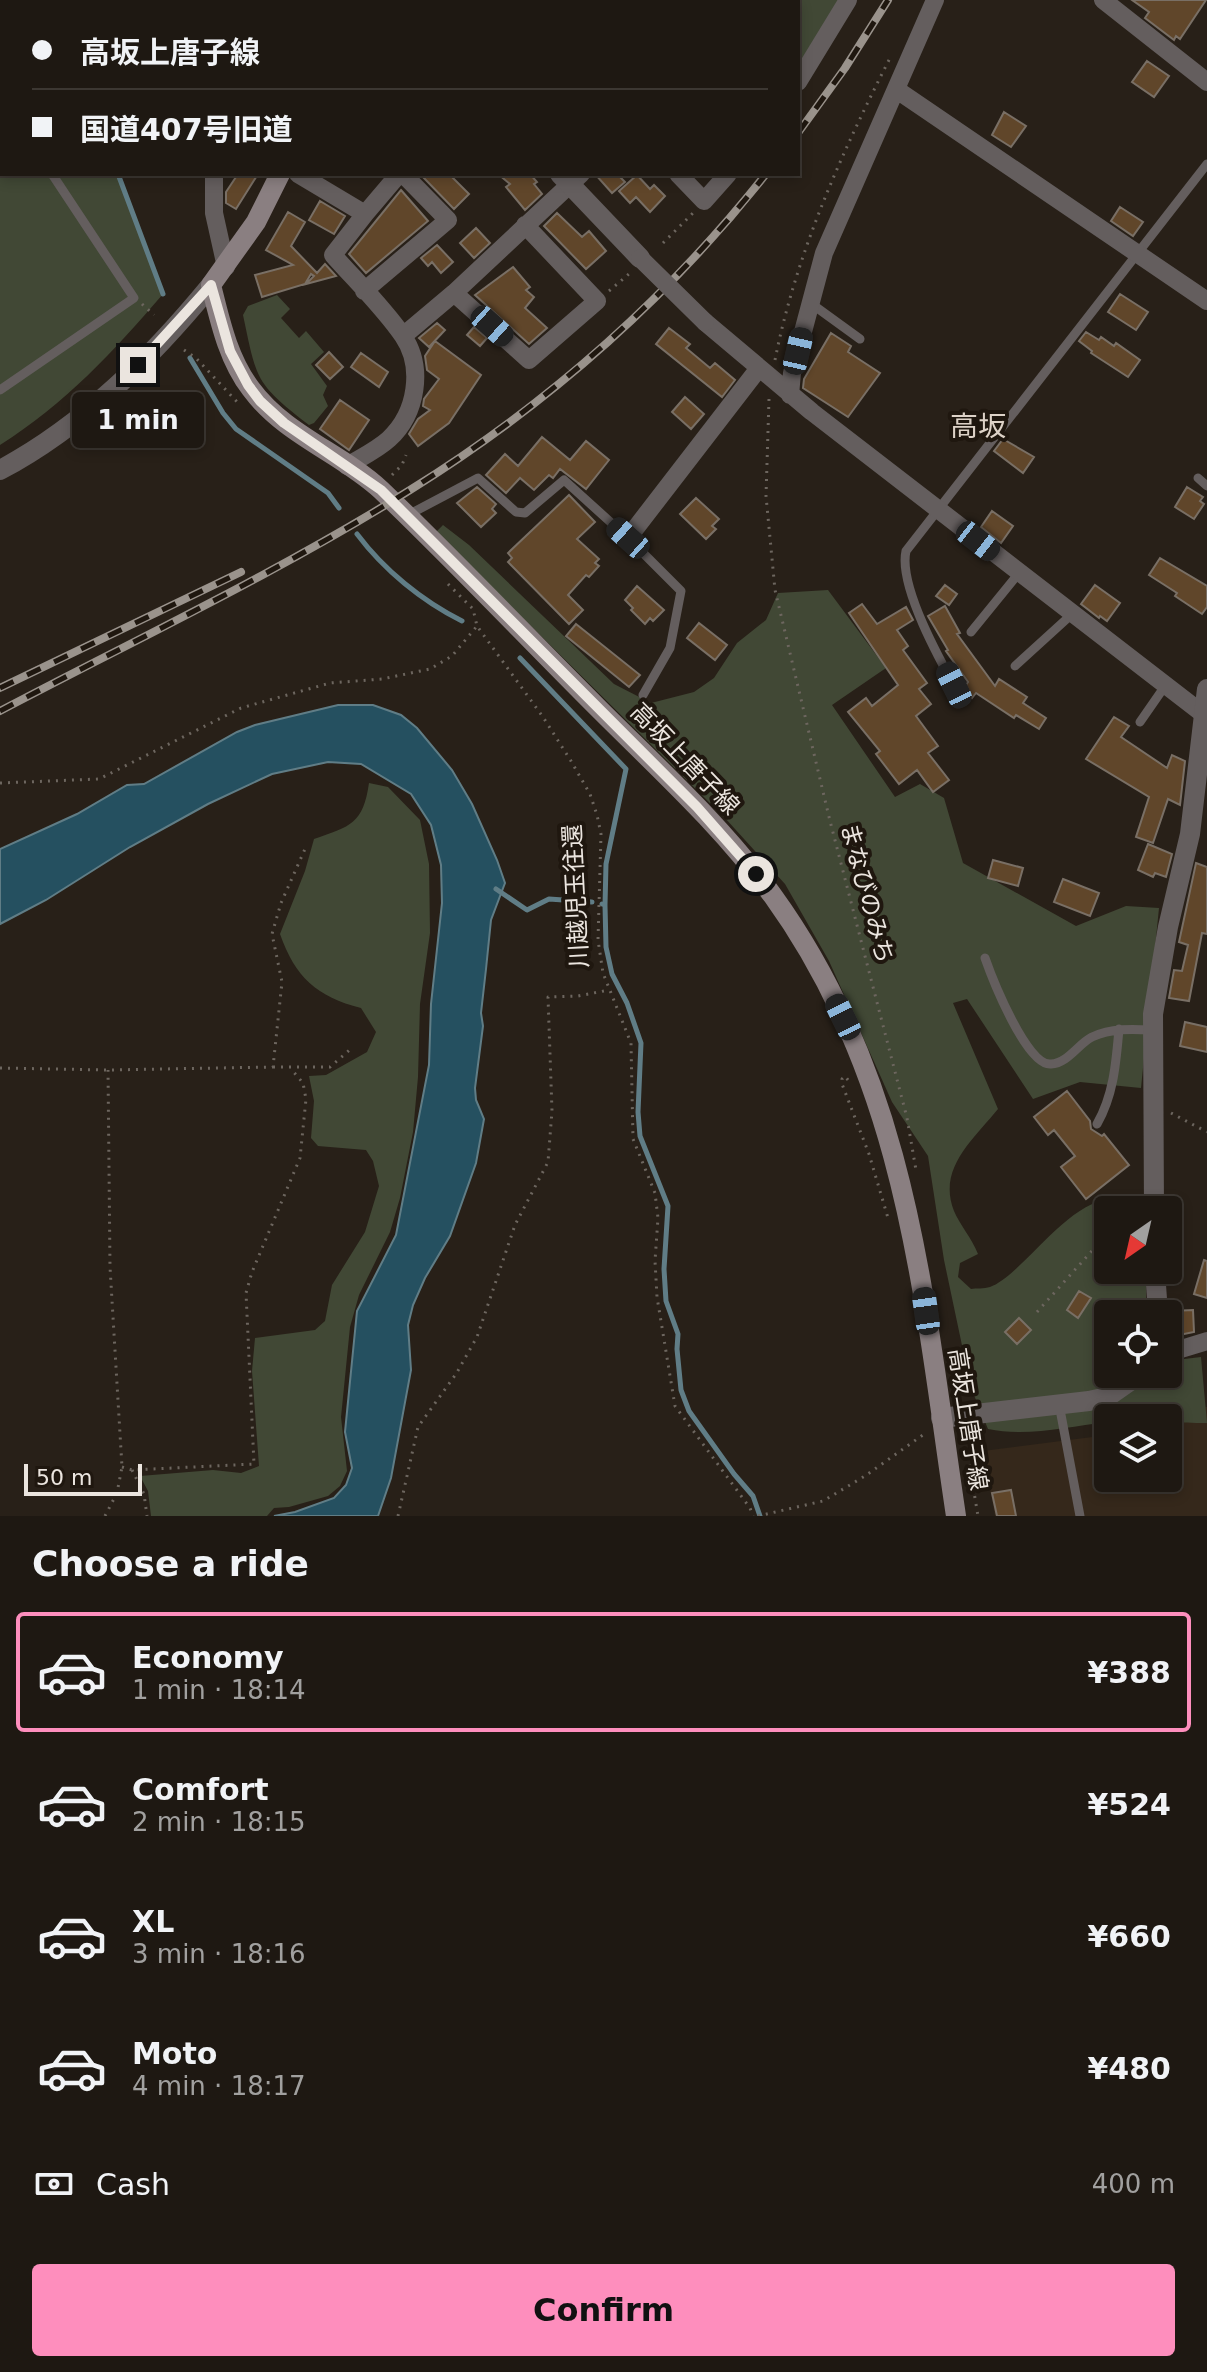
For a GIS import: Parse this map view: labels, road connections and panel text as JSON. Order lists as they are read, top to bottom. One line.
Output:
{"streets":{"main road":["高坂上唐子線"],"path":["まなびのみち","川越児玉往還"]},"districts":["高坂"],"scale_bar":"50 m","north":"bottom left","page":{"banner":["高坂上唐子線","国道407号旧道"],"bubble":"1 min","scale":"50 m","heading":"Choose a ride","list":[{"name":"Economy","note":"1 min · 18:14","value":"¥388"},{"name":"Comfort","note":"2 min · 18:15","value":"¥524"},{"name":"XL","note":"3 min · 18:16","value":"¥660"},{"name":"Moto","note":"4 min · 18:17","value":"¥480"}],"pay":["Cash","400 m"],"buttons":"Confirm"}}
